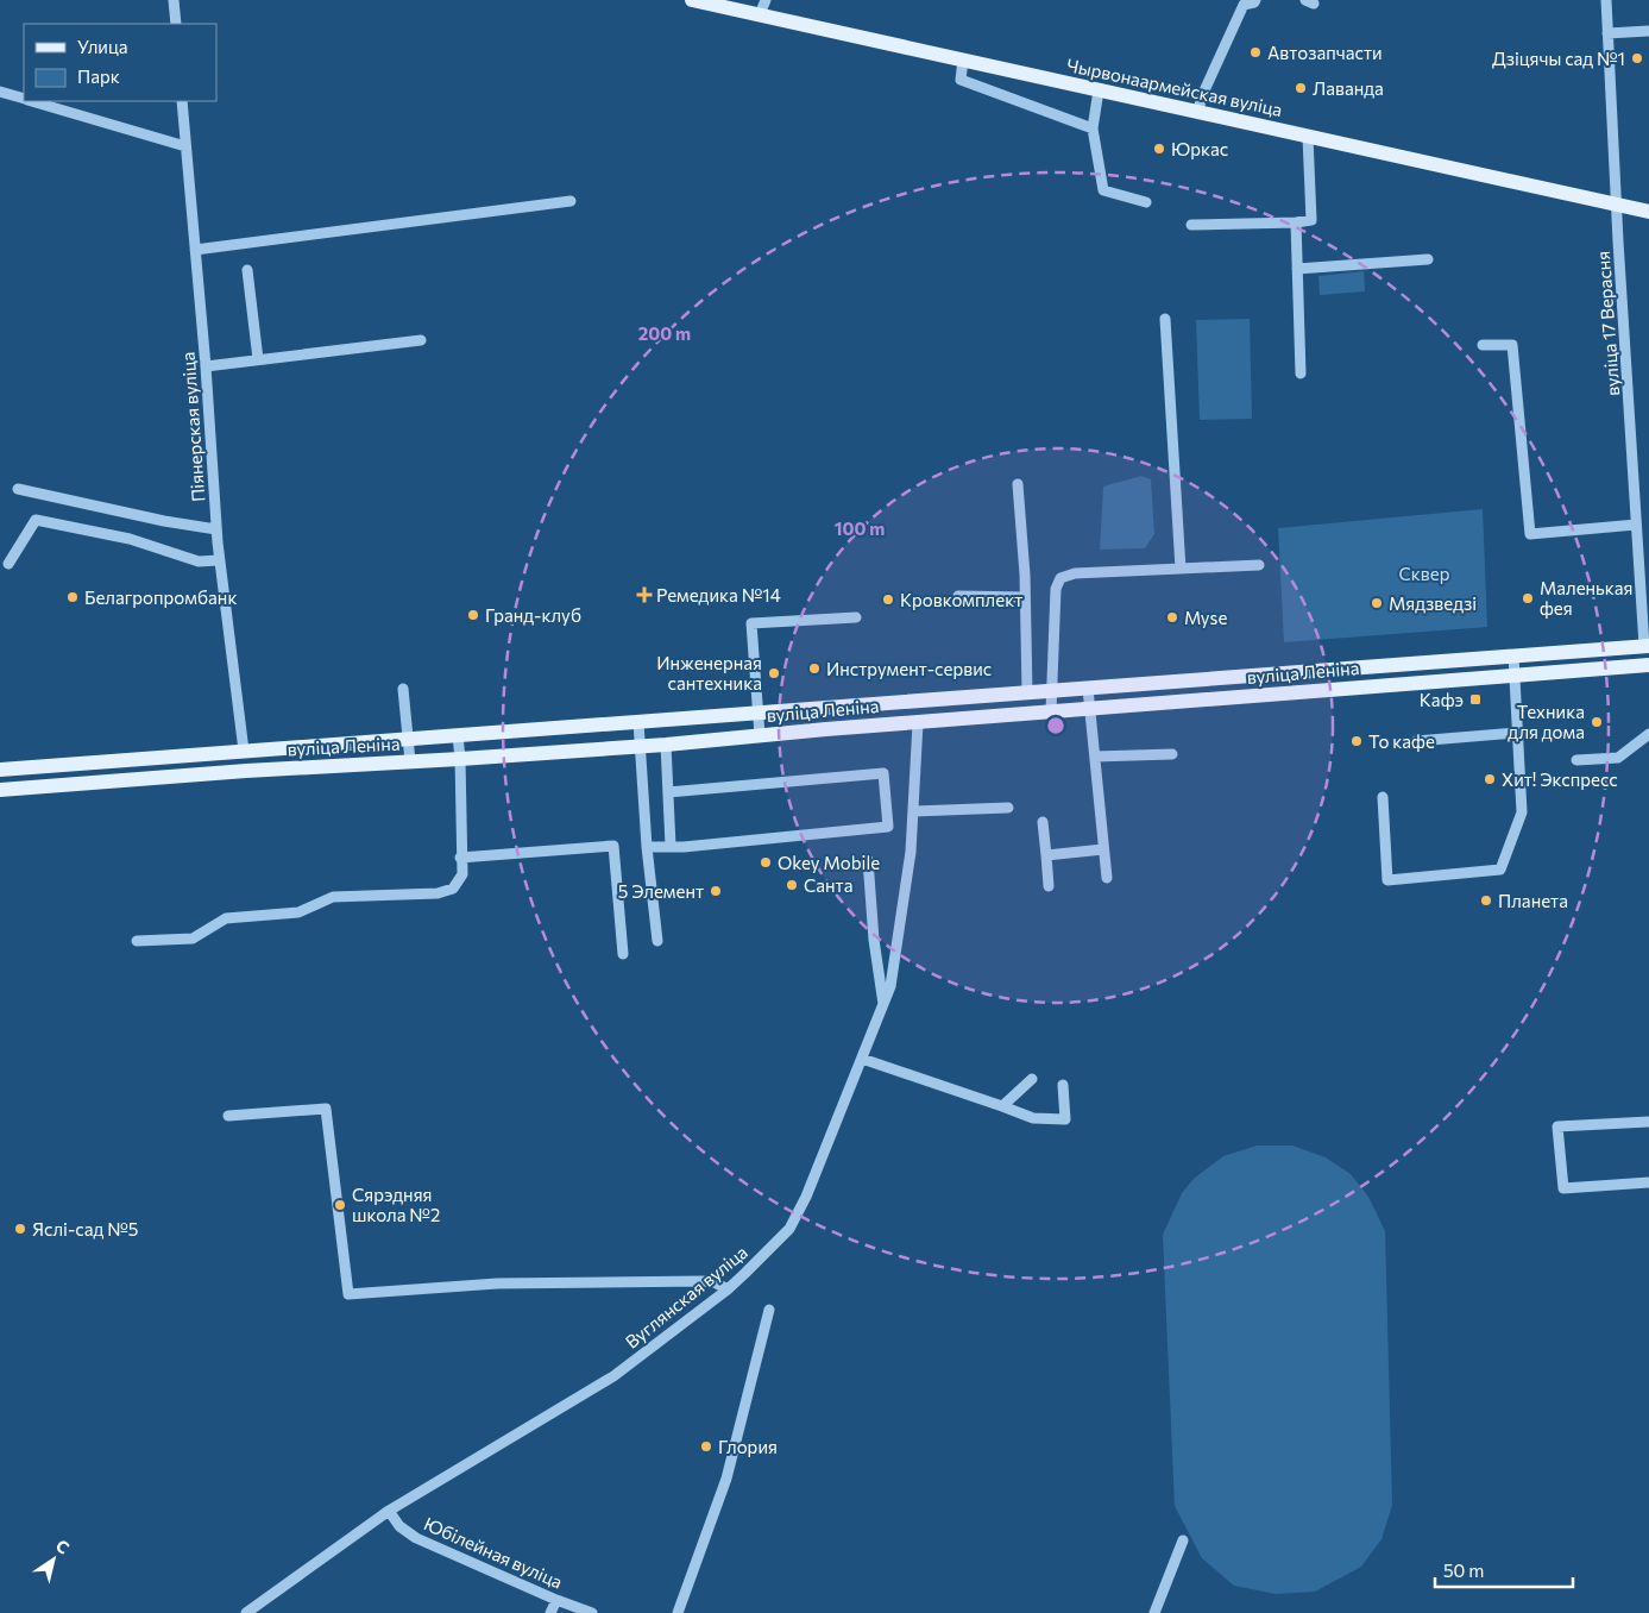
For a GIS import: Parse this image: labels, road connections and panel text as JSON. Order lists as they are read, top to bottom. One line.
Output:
{"streets":{"main road":["Чырвонаармейская вуліца","вуліца Леніна"],"street":["вуліца 17 Верасня","Піянерская вуліца","Вуглянская вуліца","Юбілейная вуліца"]},"crossings":[["Чырвонаармейская вуліца","вуліца 17 Верасня"],["вуліца 17 Верасня","вуліца Леніна"],["Піянерская вуліца","вуліца Леніна"],["вуліца Леніна","Вуглянская вуліца"],["Вуглянская вуліца","Юбілейная вуліца"]],"parks":["Сквер"],"places":{"other":["Автозапчасти","Дзіцячы сад №1","Лаванда","Юркас","Белагропромбанк","Маленькая фея","Кровкомплект","Мядзведзі","Гранд-клуб","Myse","Инструмент-сервис","Инженерная сантехника","Техника для дома","То кафе","Хит! Экспресс","Okey Mobile","Санта","5 Элемент","Планета","Сярэдняя школа №2","Яслі-сад №5","Глория"],"health":["Ремедика №14"],"transit":["Кафэ"]},"legend":["Улица","Парк"],"scale_bar":"50 m","north":"top right","rings":["200 m","100 m"]}
